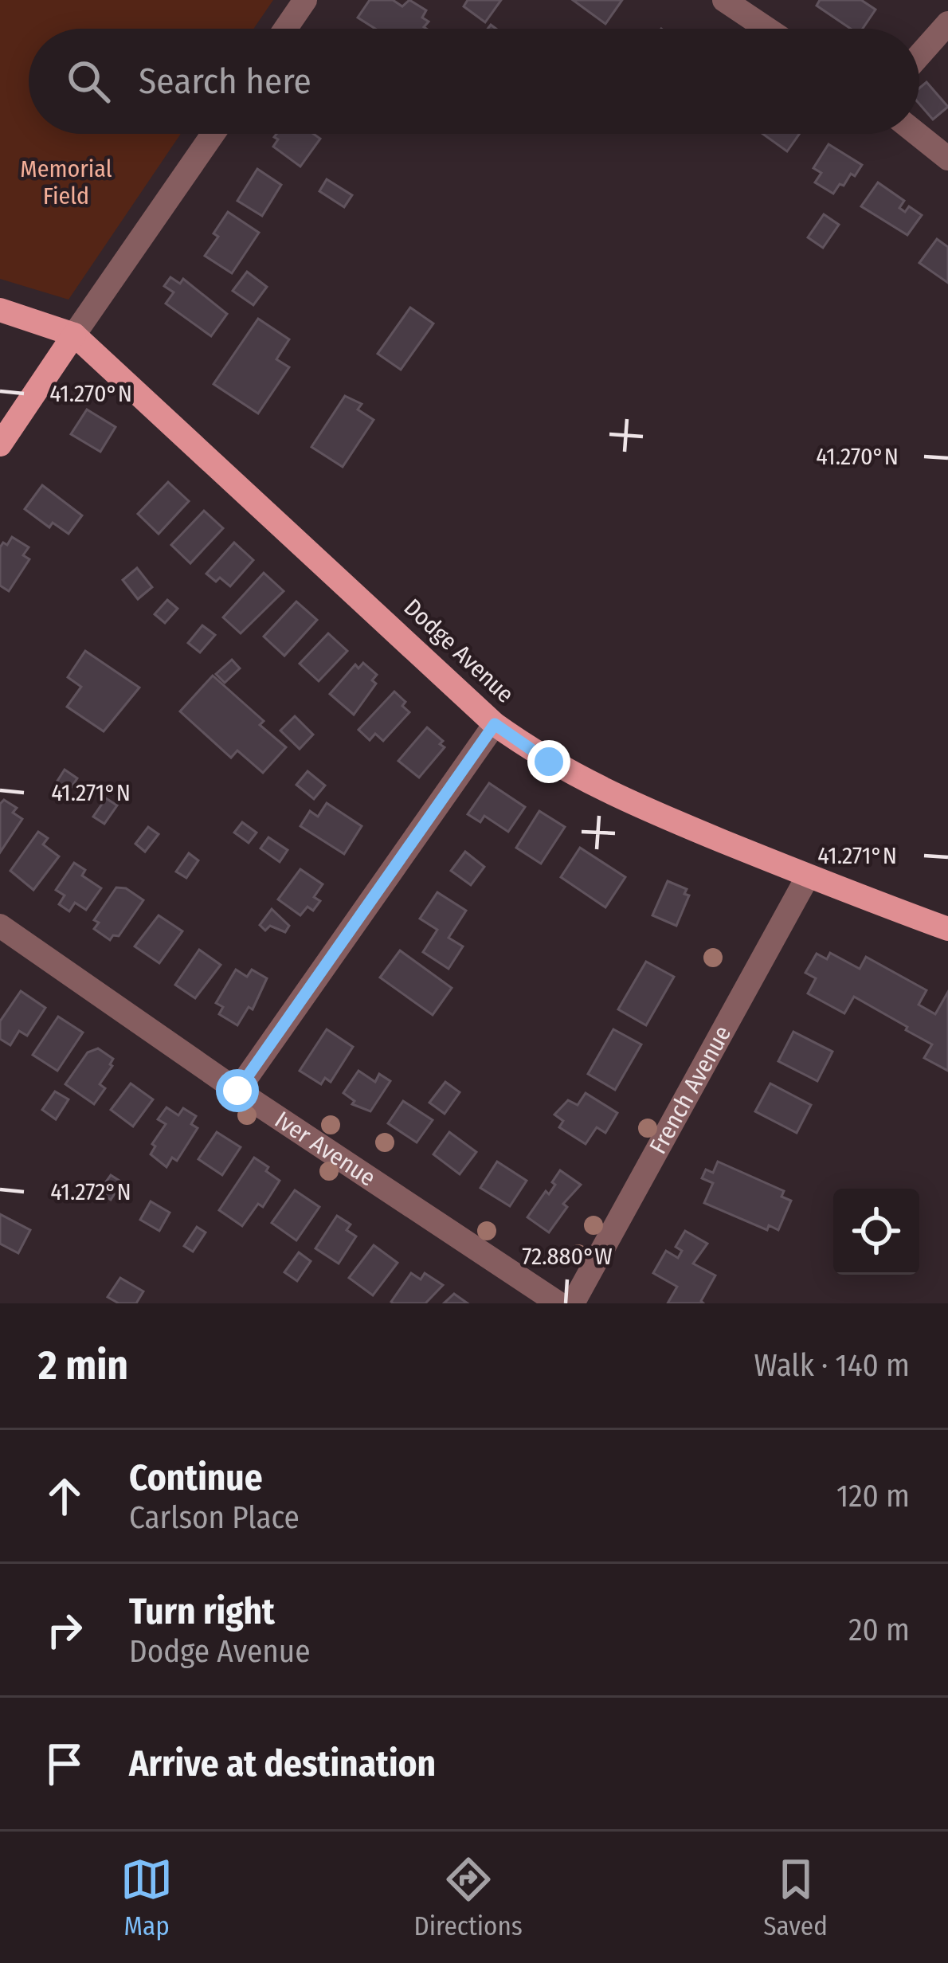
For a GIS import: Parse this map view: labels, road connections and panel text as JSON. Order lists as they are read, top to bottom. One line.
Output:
{"streets":{"main road":["Dodge Avenue"],"street":["French Avenue","Iver Avenue"]},"crossings":[["Dodge Avenue","French Avenue"]],"parks":["Memorial Field"],"page":{"search":"Search here","heading":["2 min","Walk · 140 m"],"list":[["Continue","Carlson Place","120 m"],["Turn right","Dodge Avenue","20 m"],"Arrive at destination"],"nav":["Map","Directions","Saved"]},"coordinates":["41.270°N","41.271°N","41.272°N","72.880°W"]}
